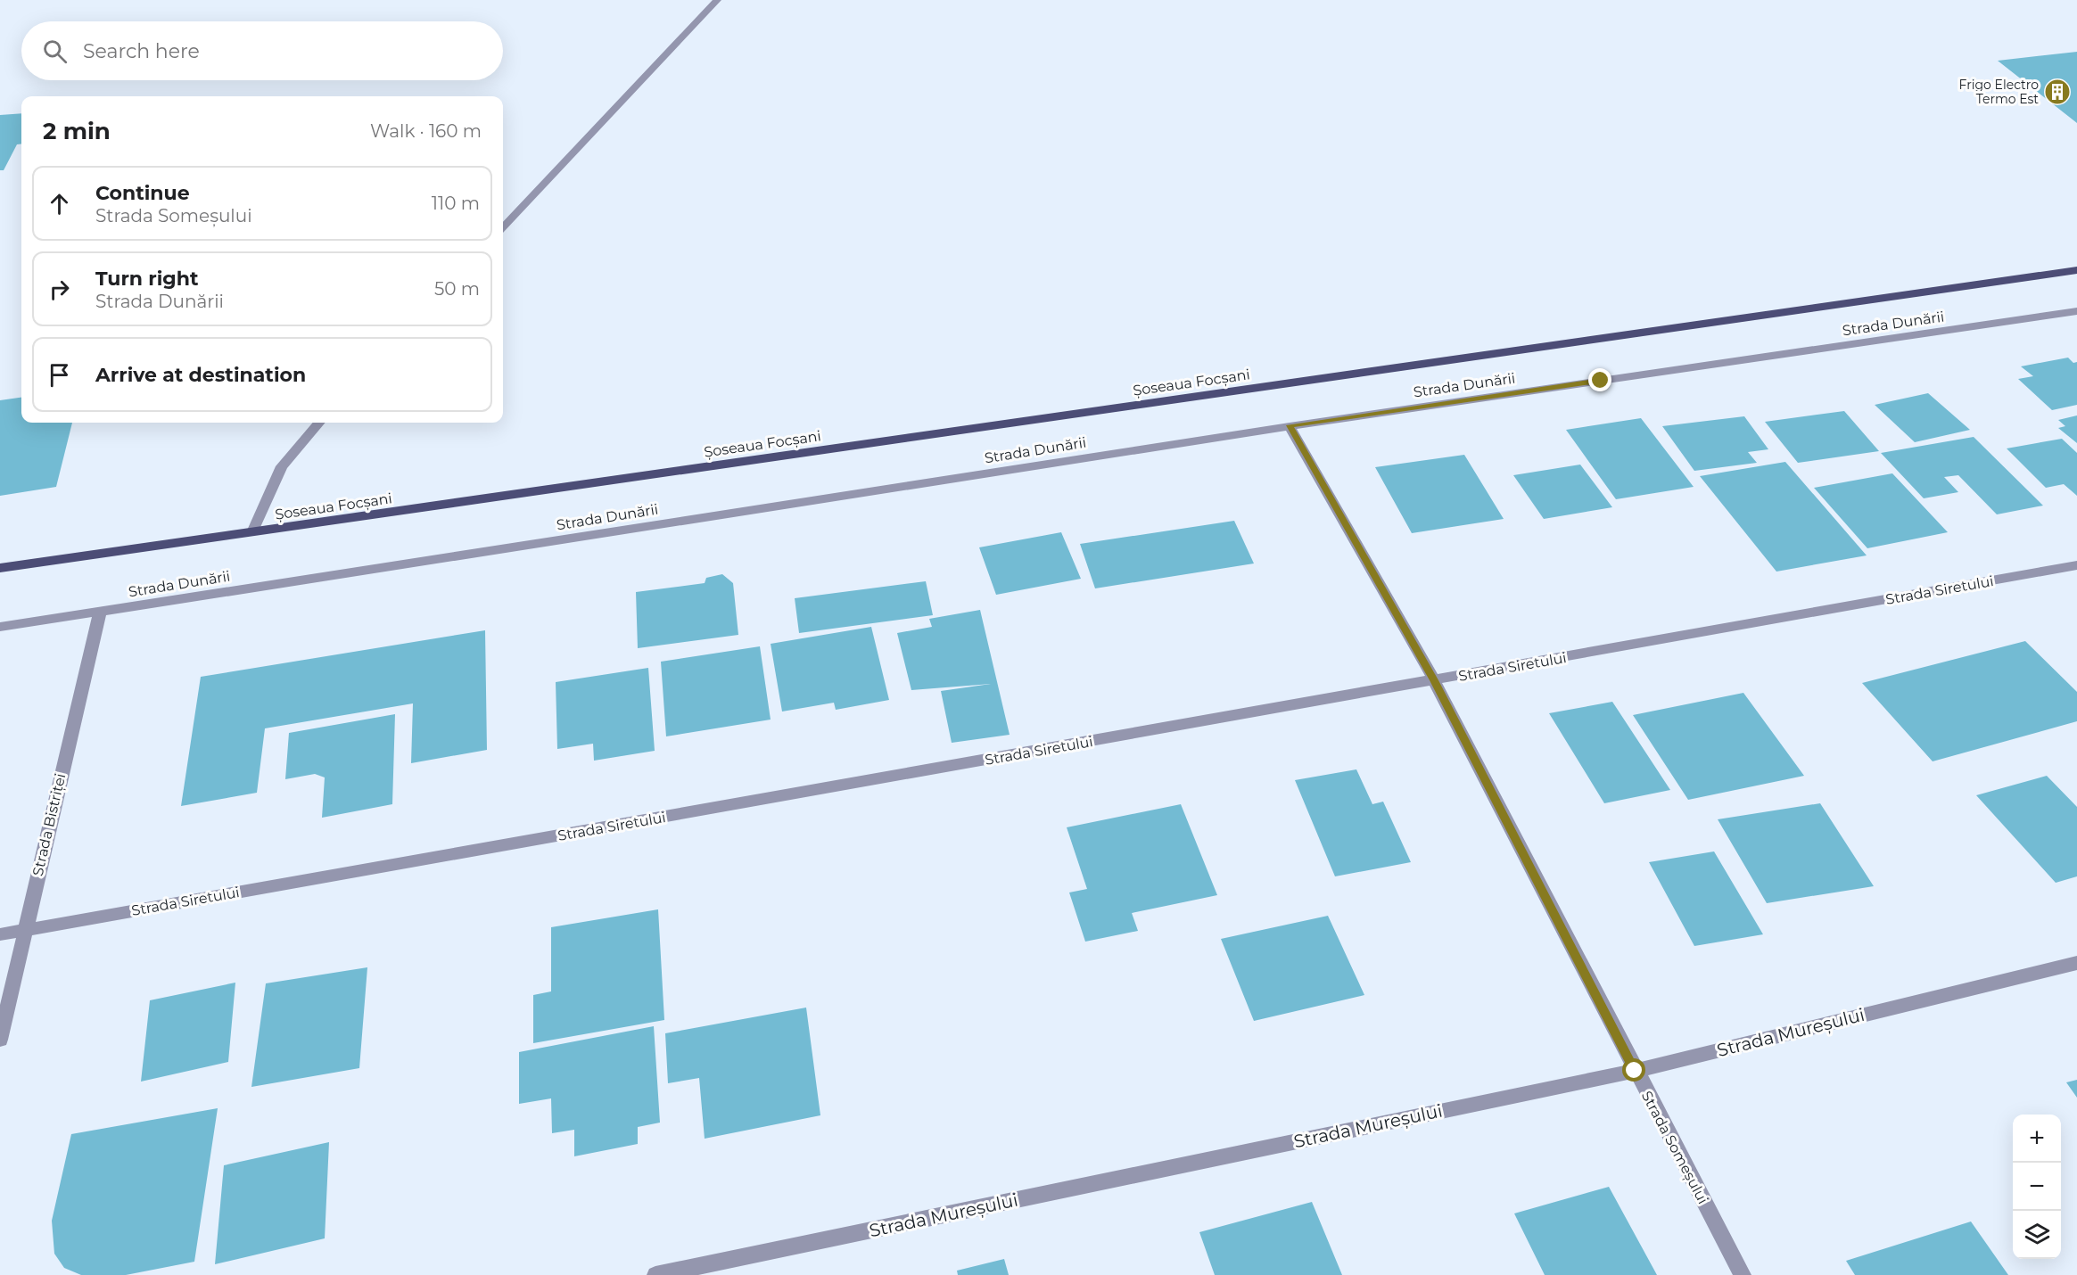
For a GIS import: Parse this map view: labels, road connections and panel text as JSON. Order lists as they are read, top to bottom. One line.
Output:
{"streets":{"main road":["Șoseaua Focșani"],"street":["Strada Dunării","Strada Siretului","Strada Bistriței","Strada Mureșului","Strada Someșului"]},"crossings":[["Strada Dunării","Strada Bistriței"],["Strada Dunării","Strada Someșului"],["Strada Siretului","Strada Bistriței"],["Strada Siretului","Strada Someșului"],["Strada Mureșului","Strada Someșului"]],"places":{"building":["Frigo Electro Termo Est"]},"page":{"search":"Search here","heading":["2 min","Walk · 160 m"],"list":[["Continue","Strada Someșului","110 m"],["Turn right","Strada Dunării","50 m"],"Arrive at destination"],"map_buttons":["+","−"]}}
